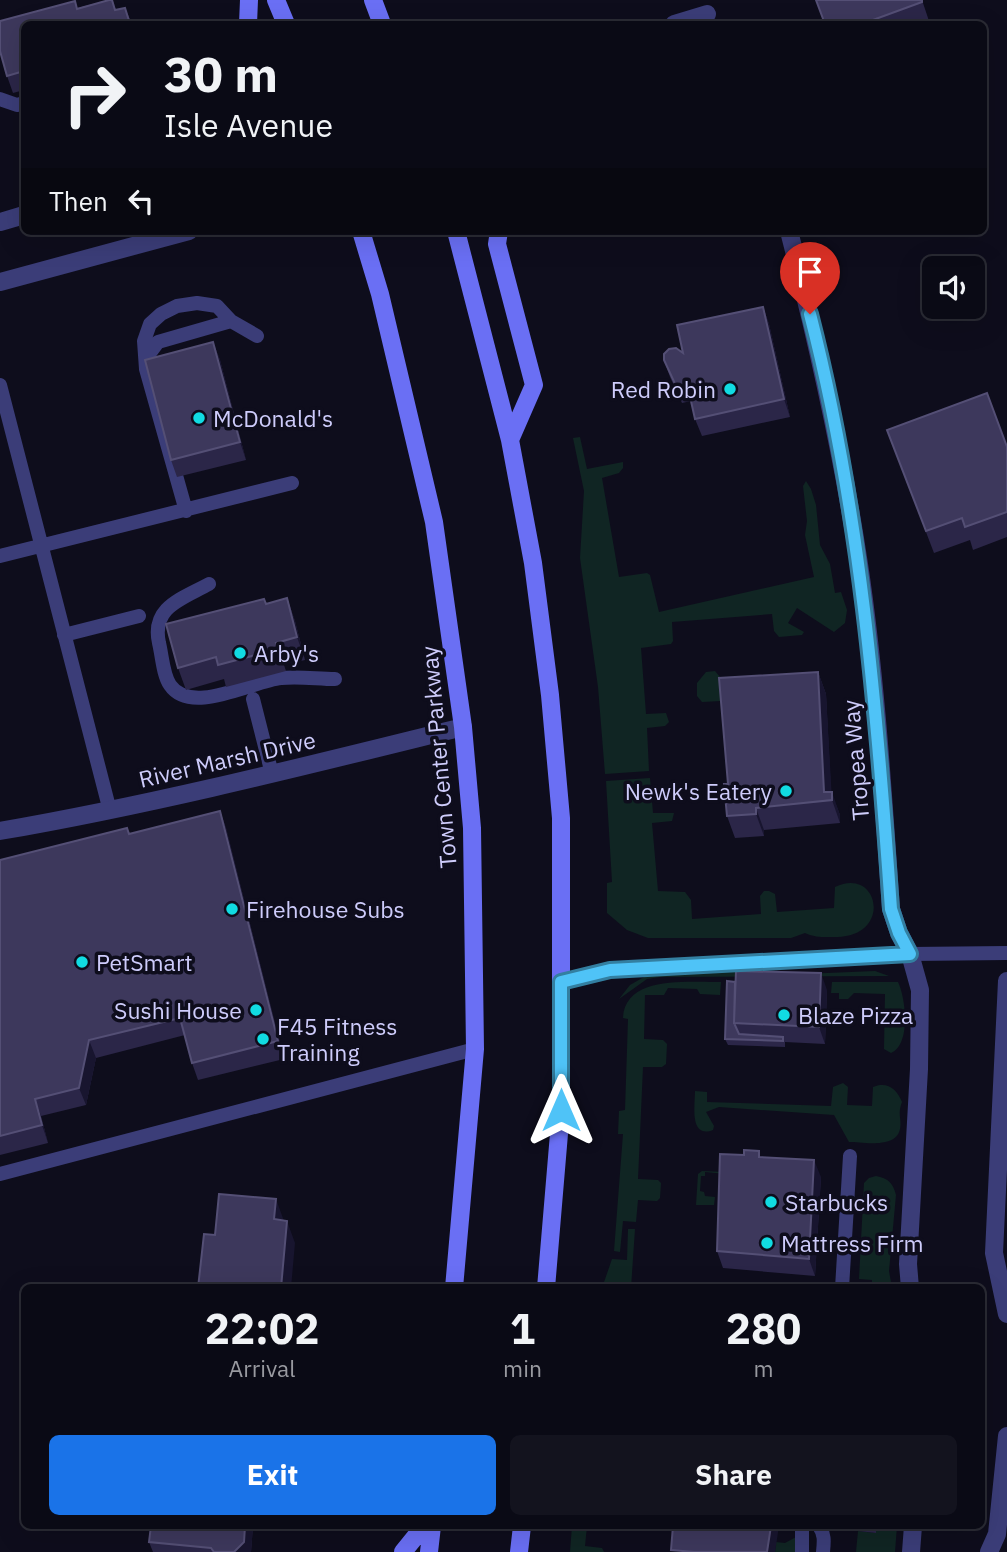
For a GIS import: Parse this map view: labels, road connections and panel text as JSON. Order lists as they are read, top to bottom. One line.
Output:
{"streets":{"main road":["Town Center Parkway"],"street":["River Marsh Drive","Tropea Way"]},"crossings":[["Town Center Parkway","River Marsh Drive"]],"places":["Red Robin","McDonald's","Arby's","Newk's Eatery","Firehouse Subs","PetSmart","Sushi House","Blaze Pizza","F45 Fitness Training","Starbucks","Mattress Firm"],"page":{"turn":["30 m","Isle Avenue"],"then":"Then","eta":["22:02","Arrival","1","min","280","m"],"buttons":["Exit","Share"]}}
